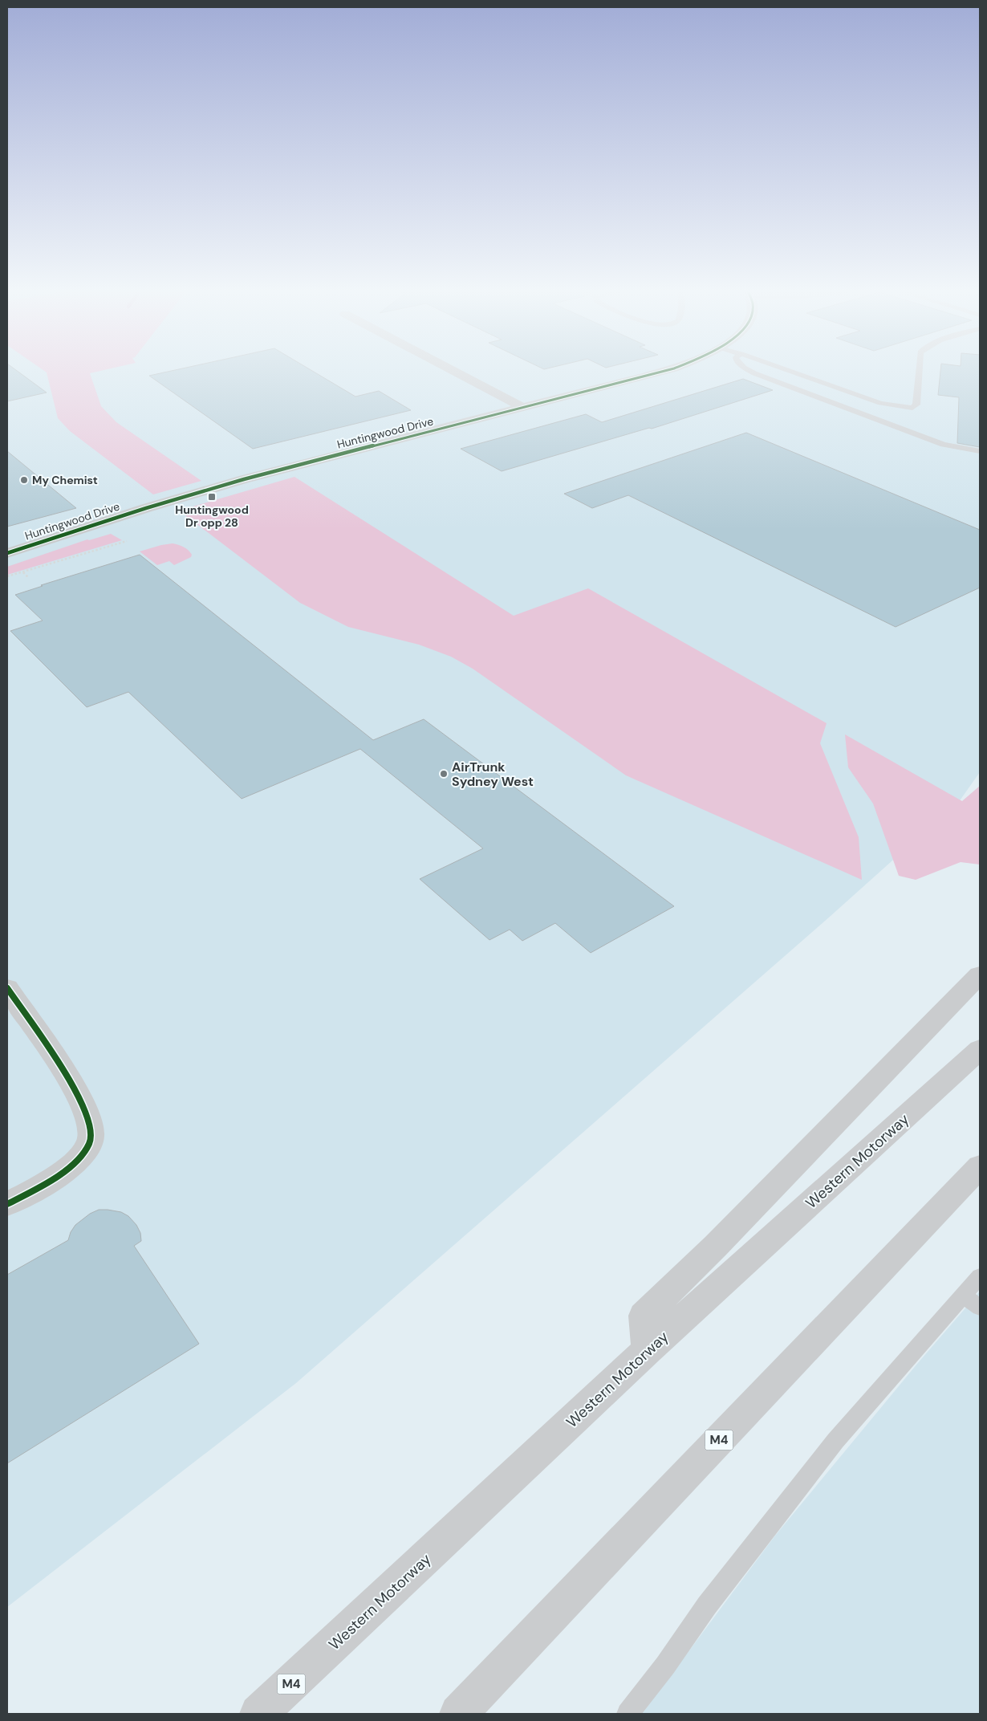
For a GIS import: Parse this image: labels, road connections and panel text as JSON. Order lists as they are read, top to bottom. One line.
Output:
{"streets":{"main road":["Huntingwood Drive","Western Motorway","M4"]},"places":{"other":["My Chemist","AirTrunk Sydney West"],"transit":["Huntingwood Dr opp 28"]}}
